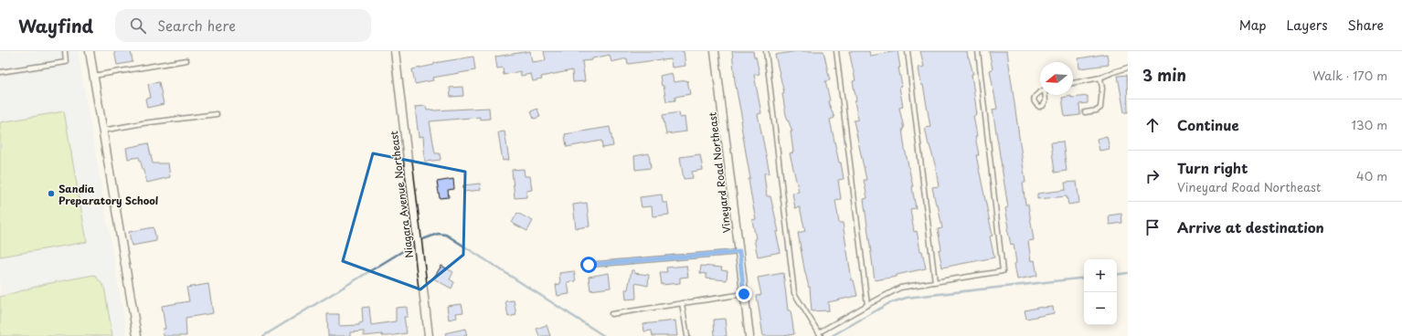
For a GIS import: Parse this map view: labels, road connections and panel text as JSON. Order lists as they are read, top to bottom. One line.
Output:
{"streets":{"street":["Vineyard Road Northeast","Niagara Avenue Northeast"]},"places":["Sandia Preparatory School"],"north":"left","page":{"header":"Wayfind","search":"Search here","nav":["Map","Layers","Share"],"heading":["3 min","Walk · 170 m"],"list":[["Continue","130 m"],["Turn right","Vineyard Road Northeast","40 m"],"Arrive at destination"],"map_buttons":["+","−"]}}
